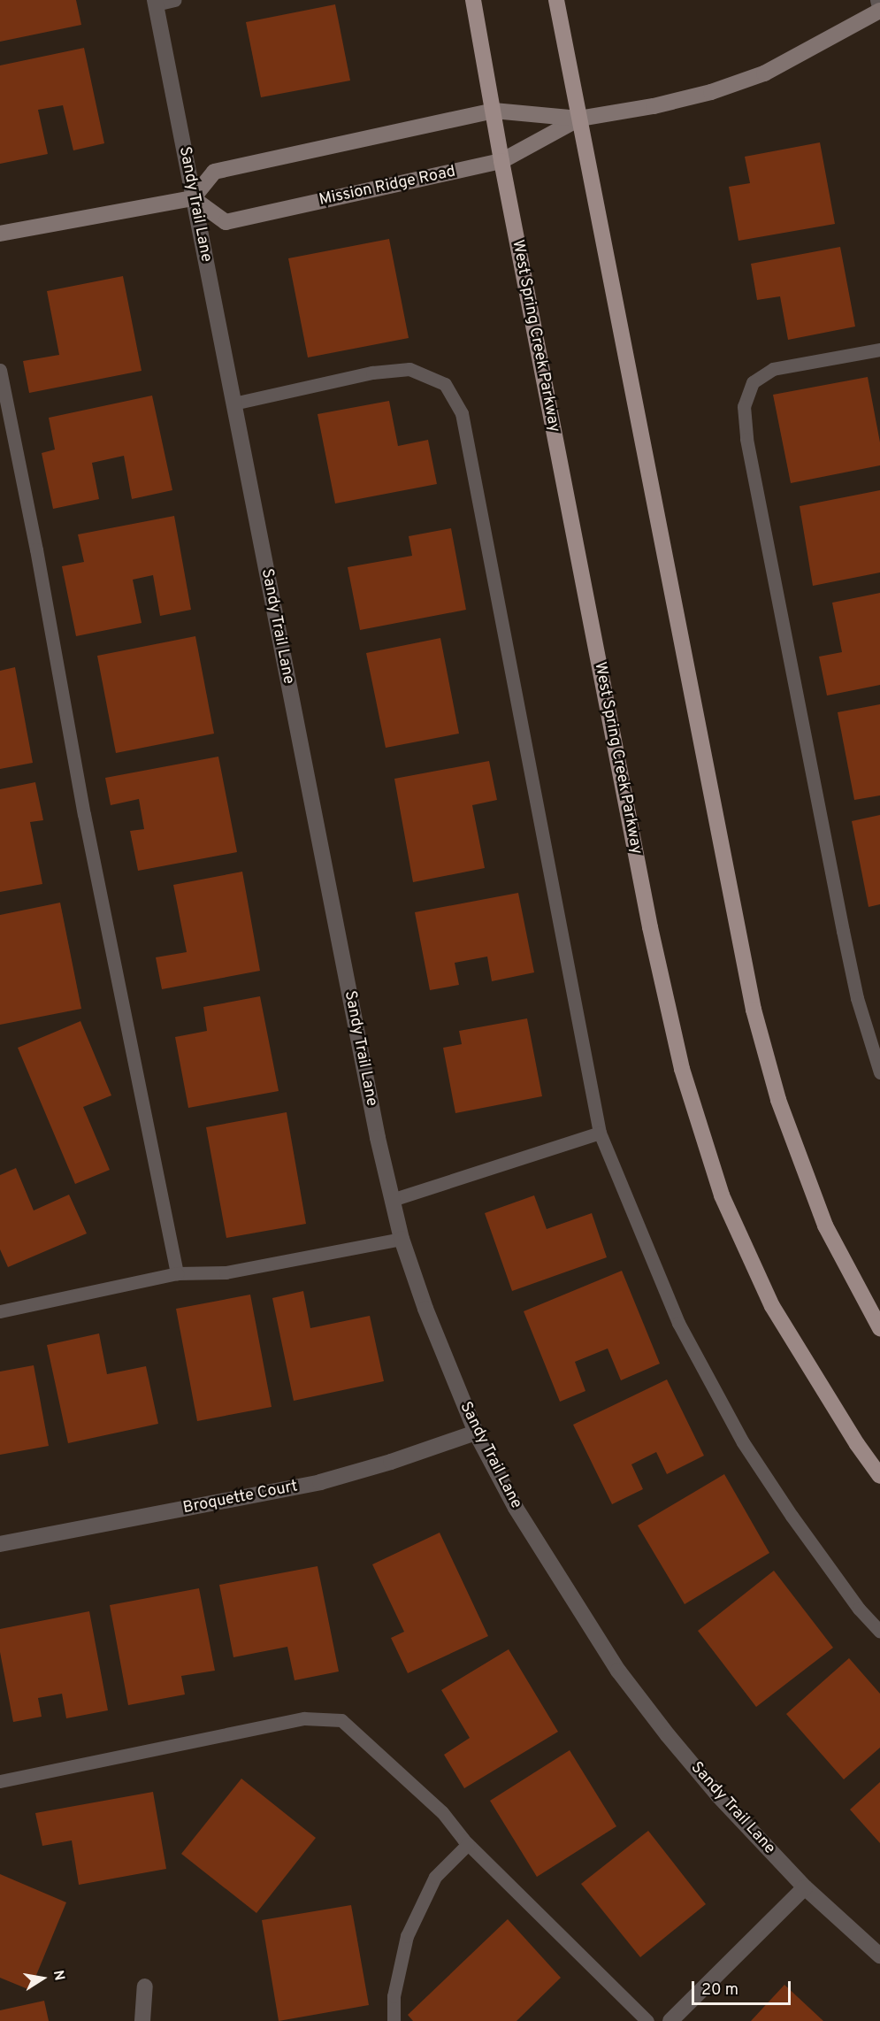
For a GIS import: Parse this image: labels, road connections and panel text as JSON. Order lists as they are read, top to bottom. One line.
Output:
{"streets":{"main road":["West Spring Creek Parkway"],"street":["Mission Ridge Road","Sandy Trail Lane","Broquette Court"]},"crossings":[["Mission Ridge Road","Sandy Trail Lane"],["Mission Ridge Road","West Spring Creek Parkway"],["Sandy Trail Lane","Broquette Court"]],"scale_bar":"20 m","north":"right"}
